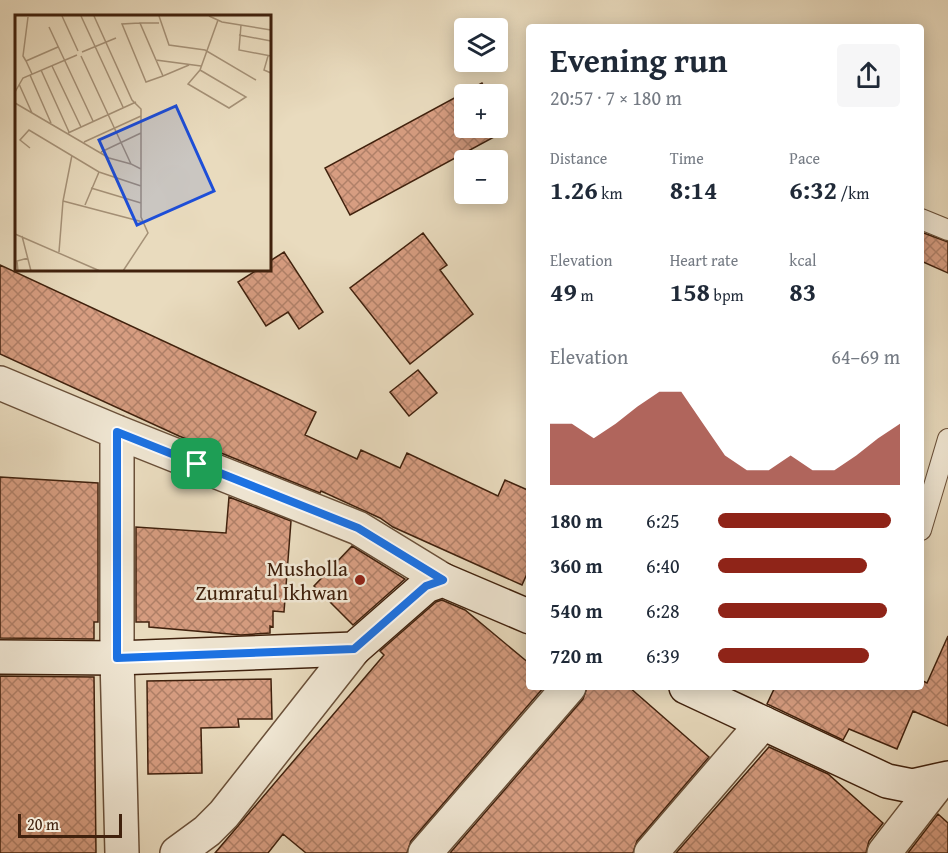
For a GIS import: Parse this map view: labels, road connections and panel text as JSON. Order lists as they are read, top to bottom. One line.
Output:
{"places":["Musholla Zumratul Ikhwan"],"scale_bar":"20 m","page":{"map_buttons":["+","−"],"heading":["Evening run","20:57 · 7 × 180 m"],"stats":[["Distance","1.26 km"],["Time","8:14"],["Pace","6:32 /km"],["Elevation","49 m"],["Heart rate","158 bpm"],["kcal","83"]],"chart":["Elevation","64–69 m"],"list":[{"name":"180 m","note":"6:25"},{"name":"360 m","note":"6:40"},{"name":"540 m","note":"6:28"},{"name":"720 m","note":"6:39"}],"scale":"20 m"}}
